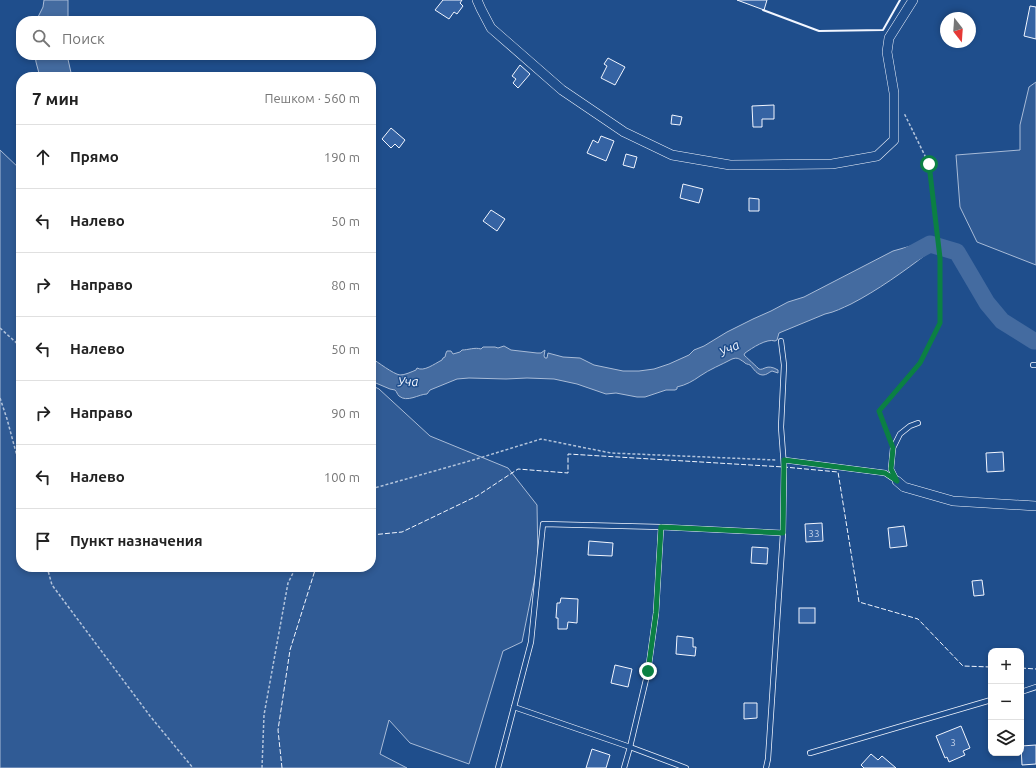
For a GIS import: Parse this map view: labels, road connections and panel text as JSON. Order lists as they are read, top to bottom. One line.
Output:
{"water":["Уча"],"house_numbers":["33","3"],"north":"bottom","page":{"search":"Поиск","heading":["7 мин","Пешком · 560 m"],"list":[["Прямо","190 m"],["Налево","50 m"],["Направо","80 m"],["Налево","50 m"],["Направо","90 m"],["Налево","100 m"],"Пункт назначения"],"map_buttons":["+","−"]}}
